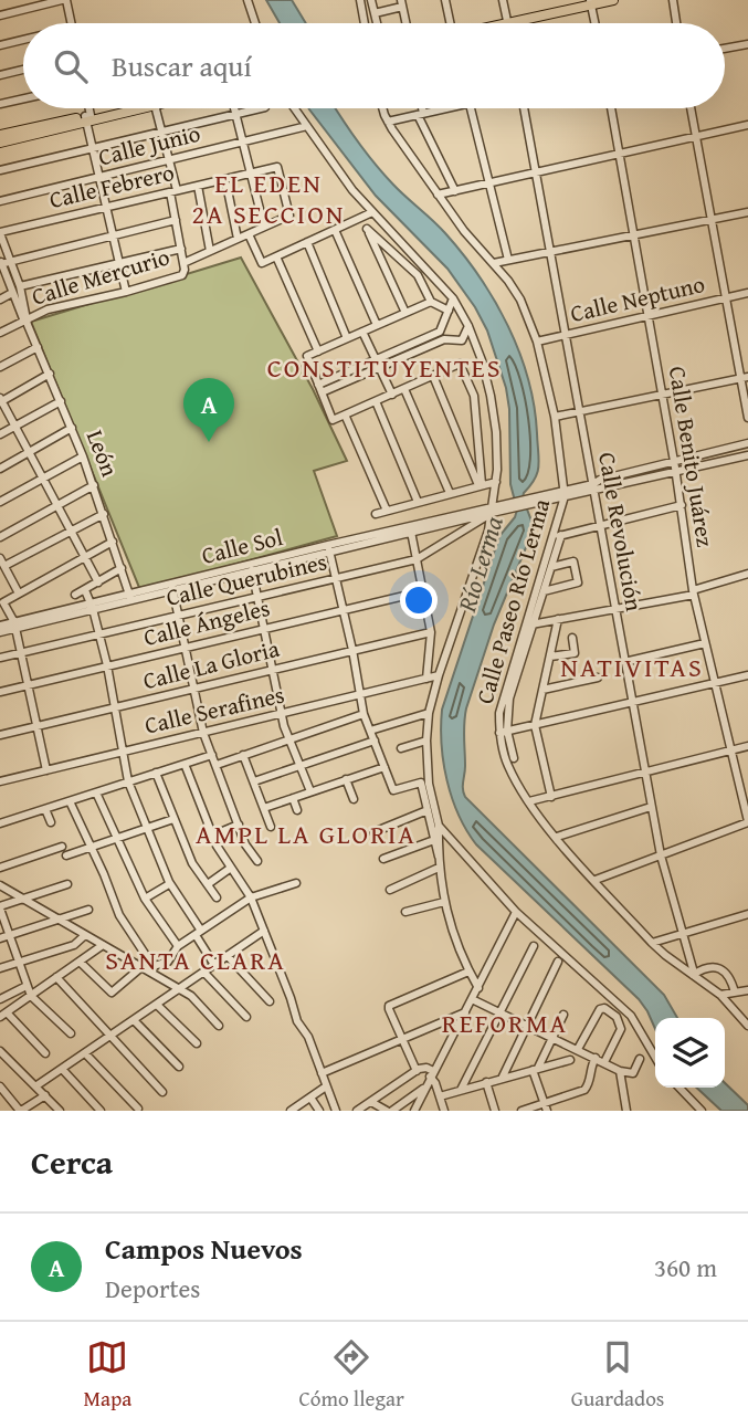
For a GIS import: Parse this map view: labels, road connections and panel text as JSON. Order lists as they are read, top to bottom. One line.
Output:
{"streets":{"street":["Calle Junio","Calle Febrero","Calle Mercurio","Calle Neptuno","León","Calle Benito Juárez","Calle Revolución","Calle Sol","Calle Querubines","Calle Paseo Río Lerma","Calle Ángeles","Calle La Gloria","Calle Serafines"]},"crossings":[["Calle Febrero","Calle Mercurio"],["Calle Mercurio","León"],["Calle Neptuno","Calle Benito Juárez"],["Calle Neptuno","Calle Revolución"],["Calle Neptuno","Calle Paseo Río Lerma"],["León","Calle Sol"],["Calle Revolución","Calle Paseo Río Lerma"],["Calle Sol","Calle Querubines"]],"districts":["EL EDEN 2A SECCION","CONSTITUYENTES","NATIVITAS","AMPL LA GLORIA","SANTA CLARA","REFORMA"],"water":["Río Lerma"],"page":{"search":"Buscar aquí","pins":"A","heading":"Cerca","list":[{"mark":"A","name":"Campos Nuevos","note":"Deportes","value":"360 m"}],"nav":["Mapa","Cómo llegar","Guardados"]}}
